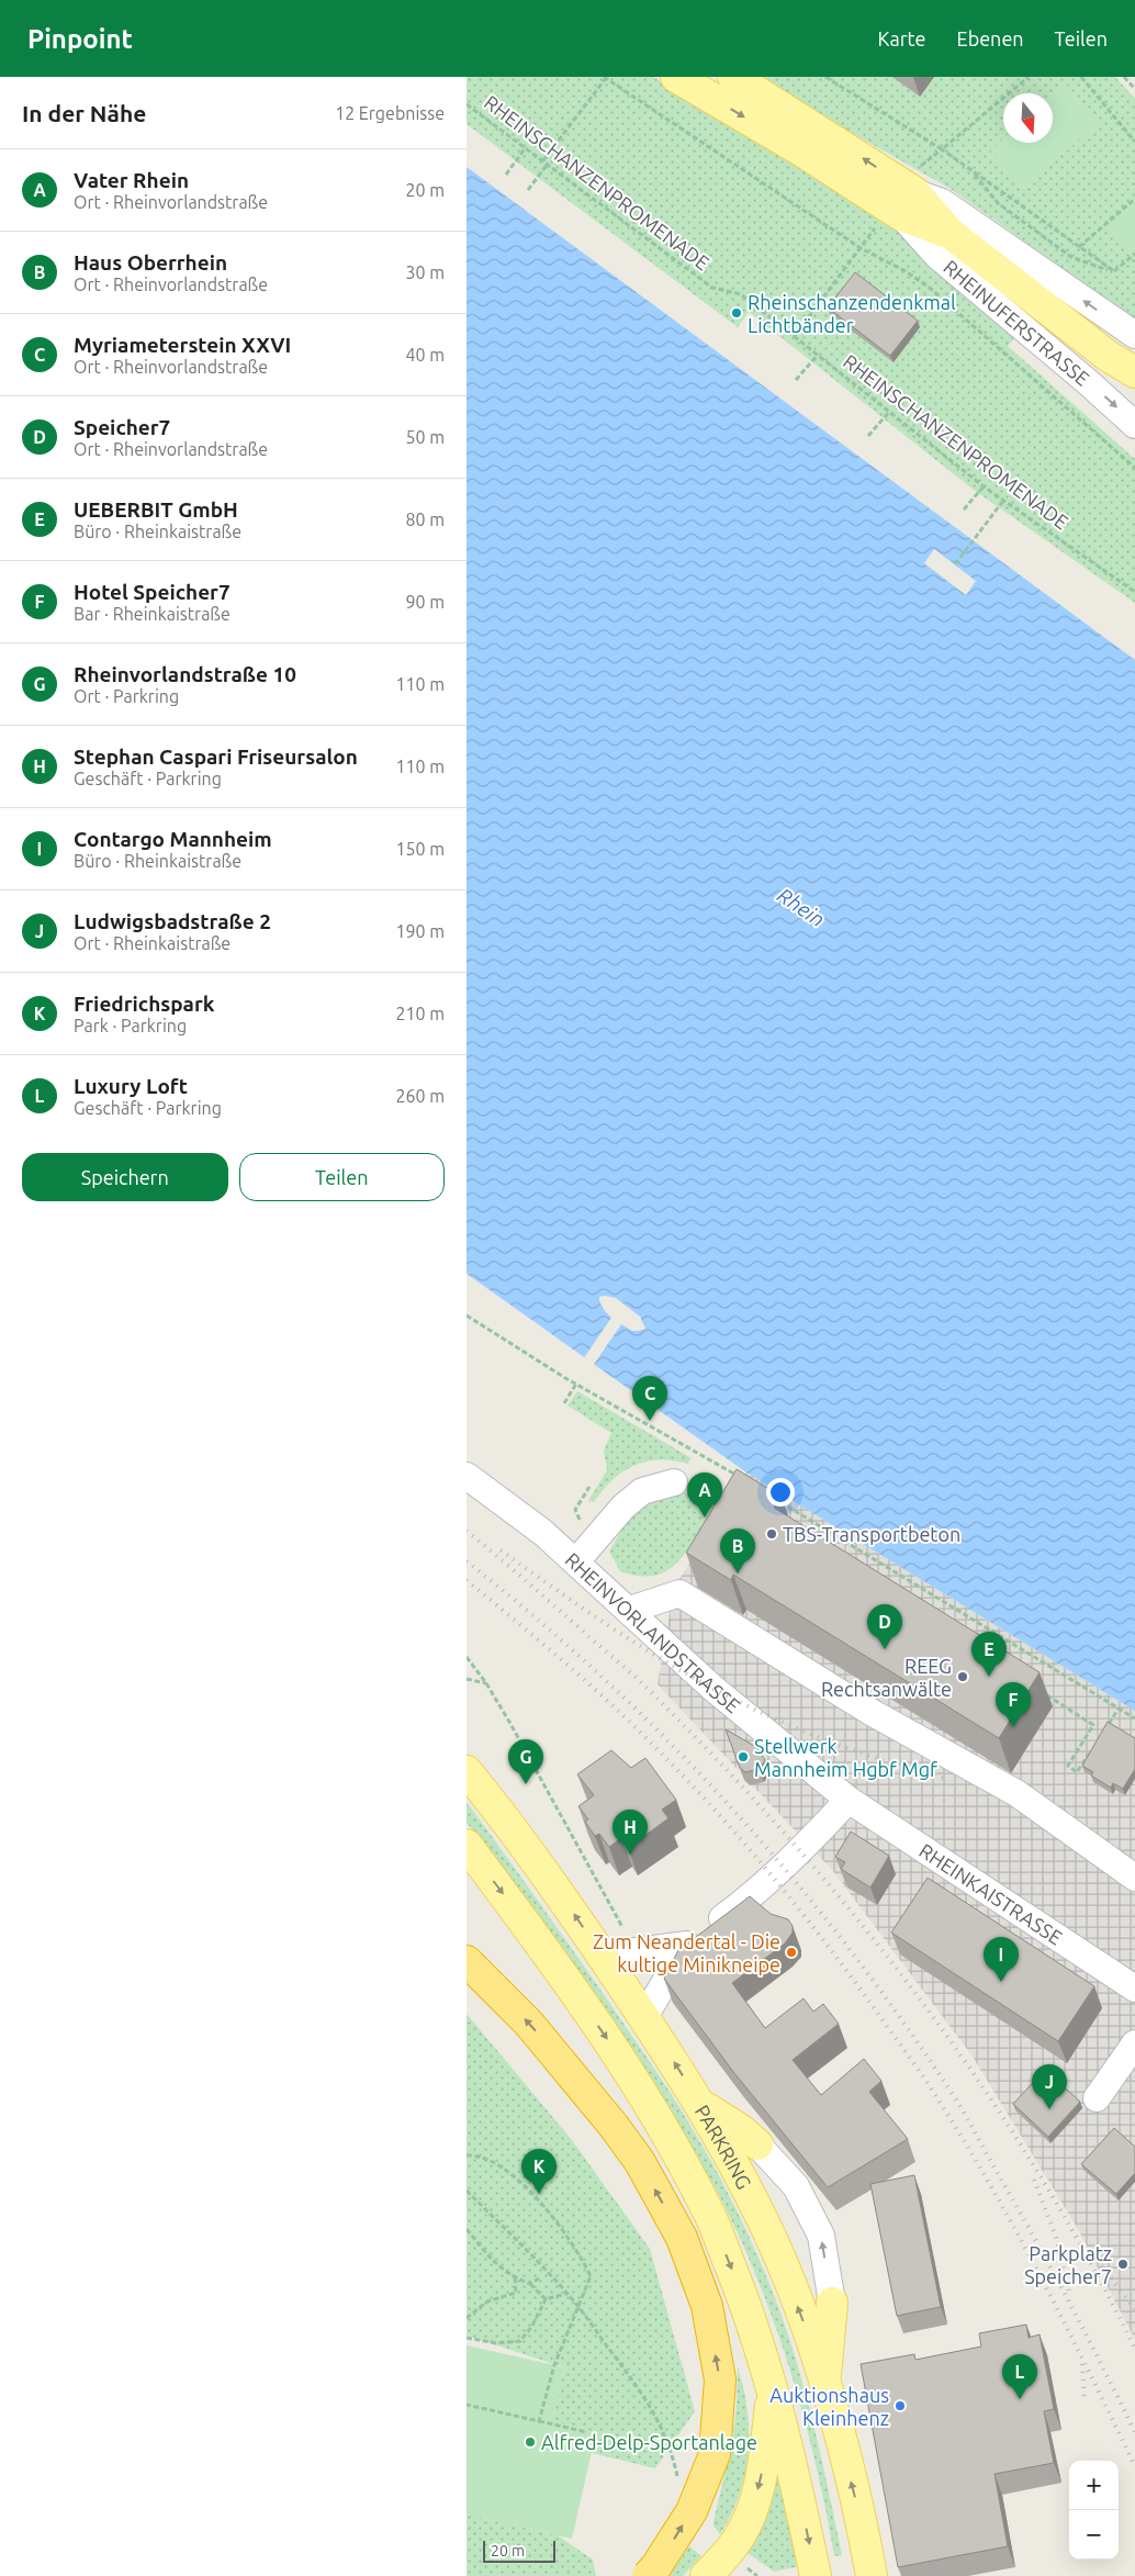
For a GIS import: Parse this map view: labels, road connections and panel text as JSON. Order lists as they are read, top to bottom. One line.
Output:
{"streets":{"main road":["RHEINUFERSTRASSE","PARKRING"],"street":["RHEINVORLANDSTRASSE","RHEINKAISTRASSE"],"path":["RHEINSCHANZENPROMENADE"]},"crossings":[["RHEINVORLANDSTRASSE","RHEINKAISTRASSE"]],"water":["Rhein"],"places":["Rheinschanzendenkmal Lichtbänder","TBS-Transportbeton","REEG Rechtsanwälte","Stellwerk Mannheim Hgbf Mgf","Zum Neandertal - Die kultige Minikneipe","Parkplatz Speicher7","Auktionshaus Kleinhenz","Alfred-Delp-Sportanlage"],"scale_bar":"20 m","north":"bottom","page":{"header":"Pinpoint","nav":["Karte","Ebenen","Teilen"],"heading":["In der Nähe","12 Ergebnisse"],"list":[{"mark":"A","name":"Vater Rhein","note":"Ort · Rheinvorlandstraße","value":"20 m"},{"mark":"B","name":"Haus Oberrhein","note":"Ort · Rheinvorlandstraße","value":"30 m"},{"mark":"C","name":"Myriameterstein XXVI","note":"Ort · Rheinvorlandstraße","value":"40 m"},{"mark":"D","name":"Speicher7","note":"Ort · Rheinvorlandstraße","value":"50 m"},{"mark":"E","name":"UEBERBIT GmbH","note":"Büro · Rheinkaistraße","value":"80 m"},{"mark":"F","name":"Hotel Speicher7","note":"Bar · Rheinkaistraße","value":"90 m"},{"mark":"G","name":"Rheinvorlandstraße 10","note":"Ort · Parkring","value":"110 m"},{"mark":"H","name":"Stephan Caspari Friseursalon","note":"Geschäft · Parkring","value":"110 m"},{"mark":"I","name":"Contargo Mannheim","note":"Büro · Rheinkaistraße","value":"150 m"},{"mark":"J","name":"Ludwigsbadstraße 2","note":"Ort · Rheinkaistraße","value":"190 m"},{"mark":"K","name":"Friedrichspark","note":"Park · Parkring","value":"210 m"},{"mark":"L","name":"Luxury Loft","note":"Geschäft · Parkring","value":"260 m"}],"buttons":["Speichern","Teilen"],"pins":["C","A","B","D","E","F","G","H","I","J","K","L"],"map_buttons":["+","−"],"scale":"20 m"}}
